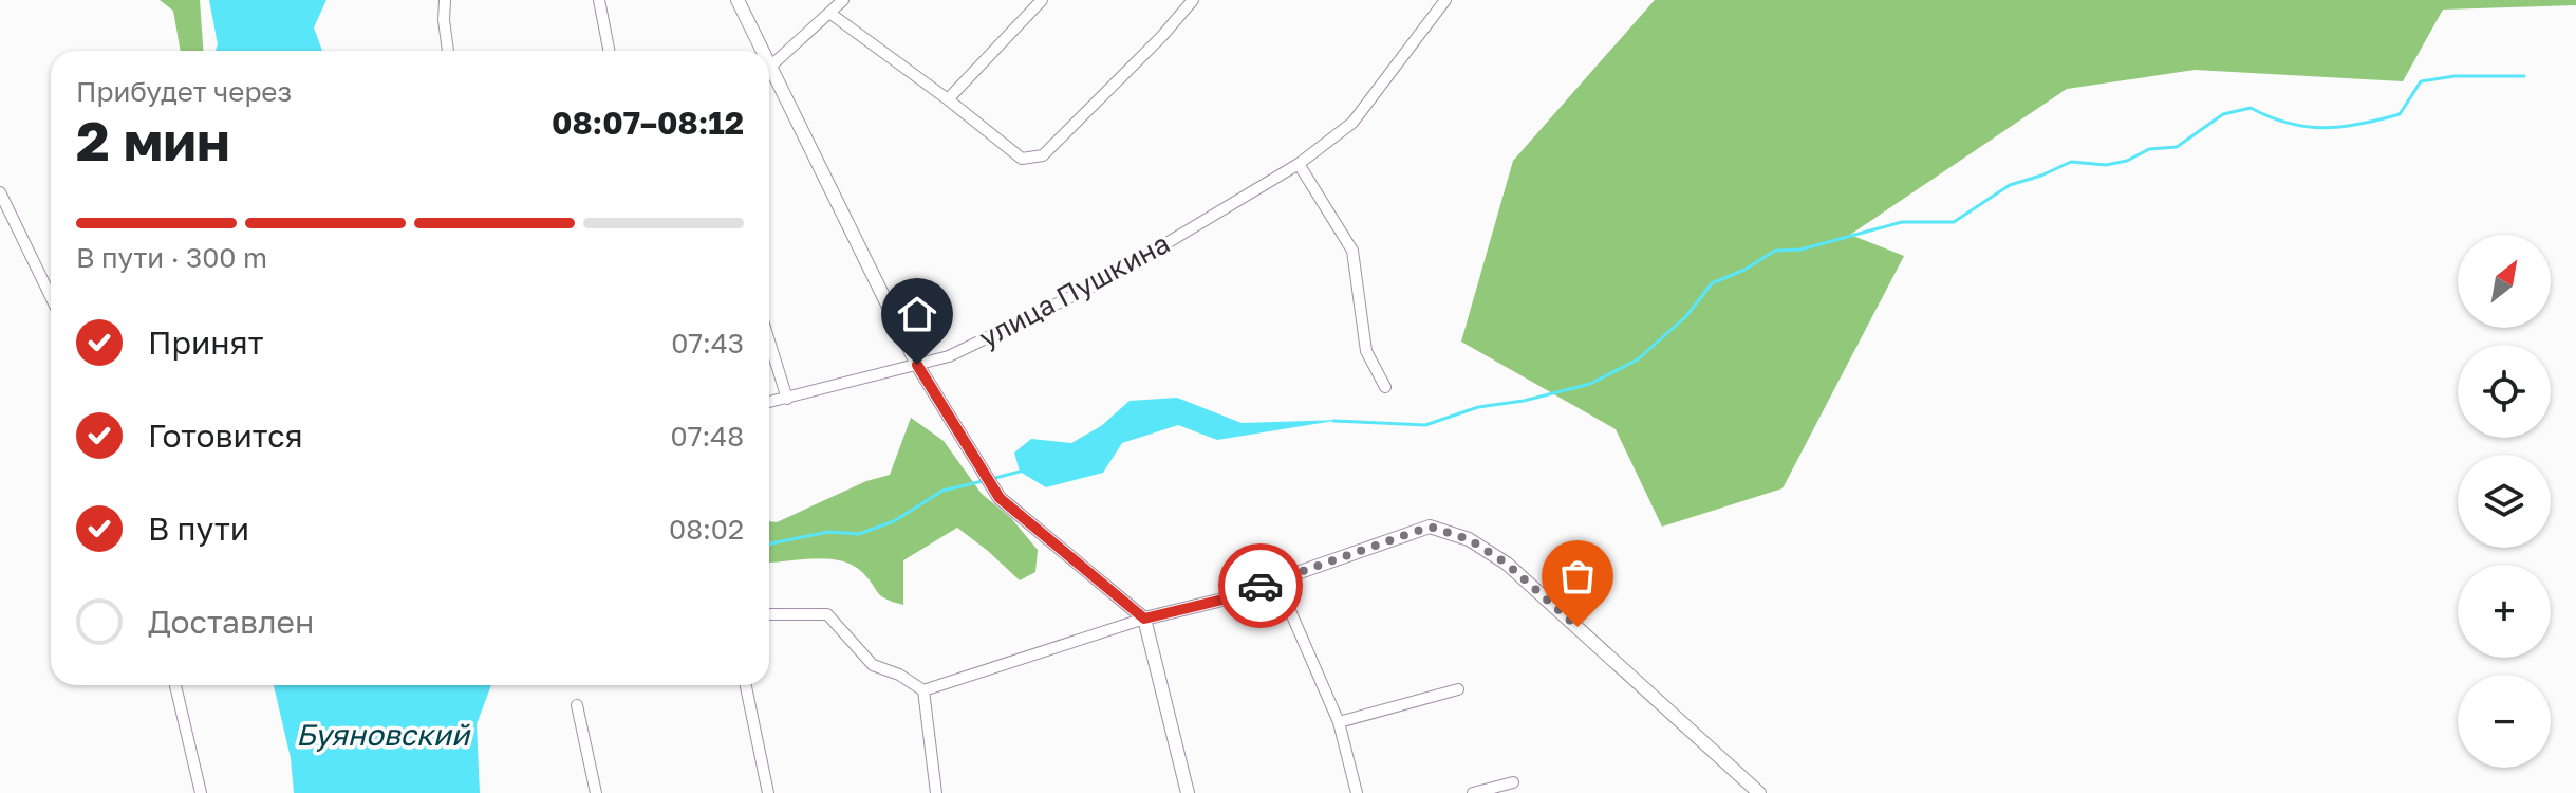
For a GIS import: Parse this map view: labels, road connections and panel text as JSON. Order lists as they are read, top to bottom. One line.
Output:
{"streets":{"street":["улица Пушкина"]},"water":["Буяновский"],"north":"top right","page":{"heading":["2 мин","Прибудет через","08:07–08:12"],"bar":"В пути · 300 m","map_buttons":["+","−"],"list":[["Принят","07:43"],["Готовится","07:48"],["В пути","08:02"],"Доставлен"]}}
